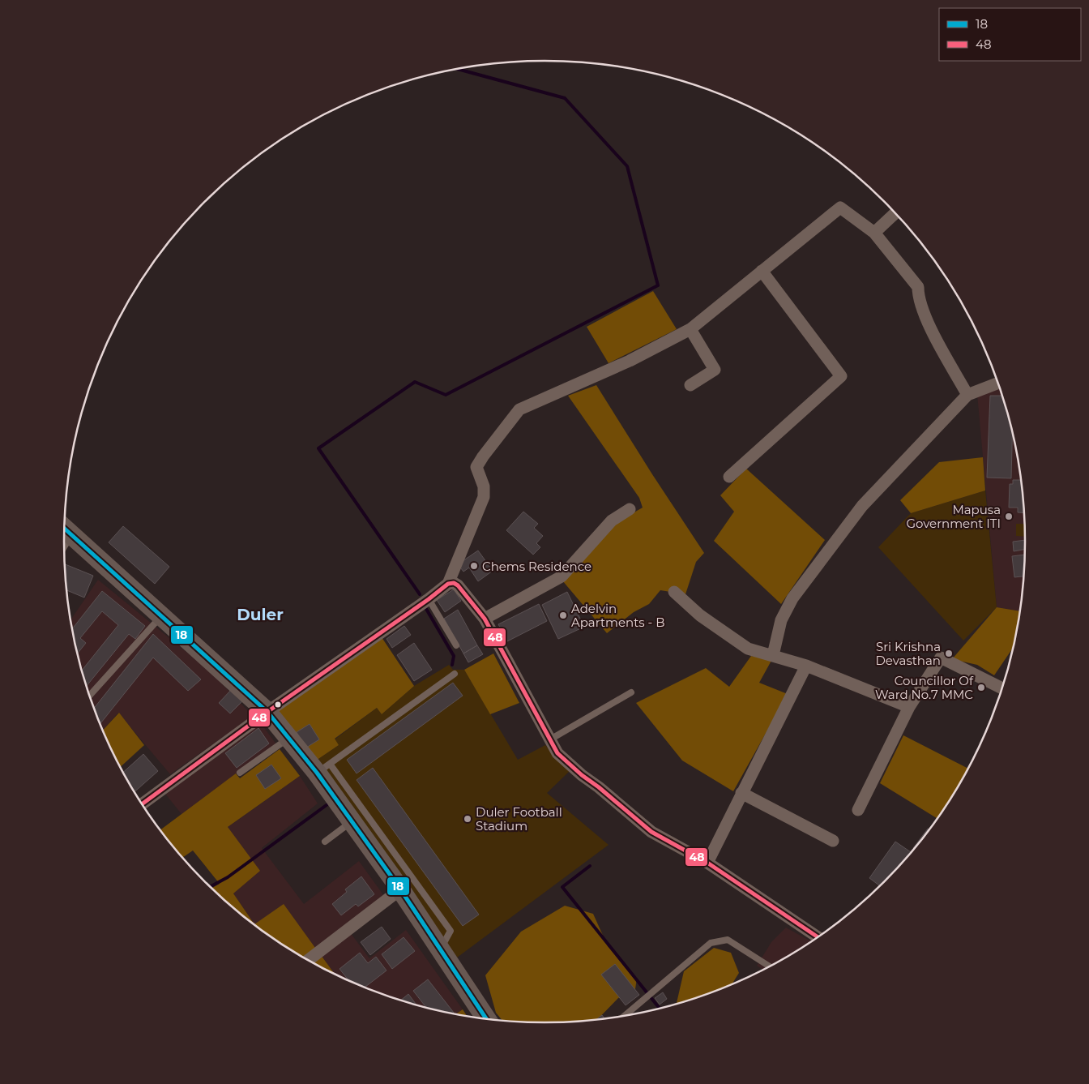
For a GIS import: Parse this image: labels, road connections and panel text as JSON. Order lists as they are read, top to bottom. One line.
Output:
{"districts":["Duler"],"places":["Mapusa Government ITI","Chems Residence","Adelvin Apartments - B","Sri Krishna Devasthan","Councillor Of Ward No.7 MMC","Duler Football Stadium"],"lines":["transit line 18","transit line 48"],"legend":["18","48"]}
